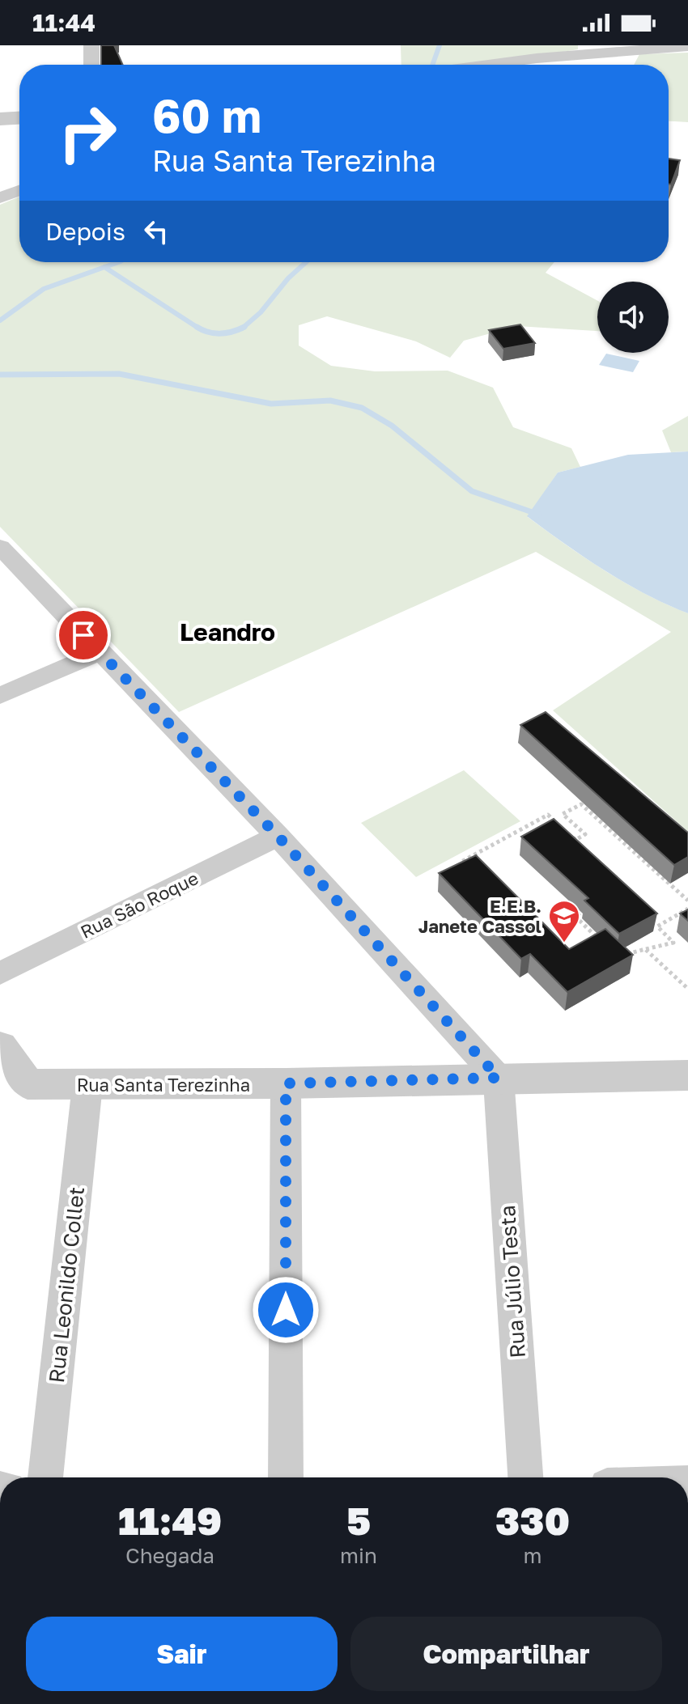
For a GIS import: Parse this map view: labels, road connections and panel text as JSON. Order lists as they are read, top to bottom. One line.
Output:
{"streets":{"street":["Rua São Roque","Rua Santa Terezinha","Rua Júlio Testa","Rua Leonildo Collet"]},"crossings":[["Rua Santa Terezinha","Rua Júlio Testa"],["Rua Santa Terezinha","Rua Leonildo Collet"]],"districts":["Leandro"],"places":{"school or university":["E.E.B. Janete Cassol"]},"page":{"status":"11:44","turn":["60 m","Rua Santa Terezinha"],"then":"Depois","eta":["11:49","Chegada","5","min","330","m"],"buttons":["Sair","Compartilhar"]}}
